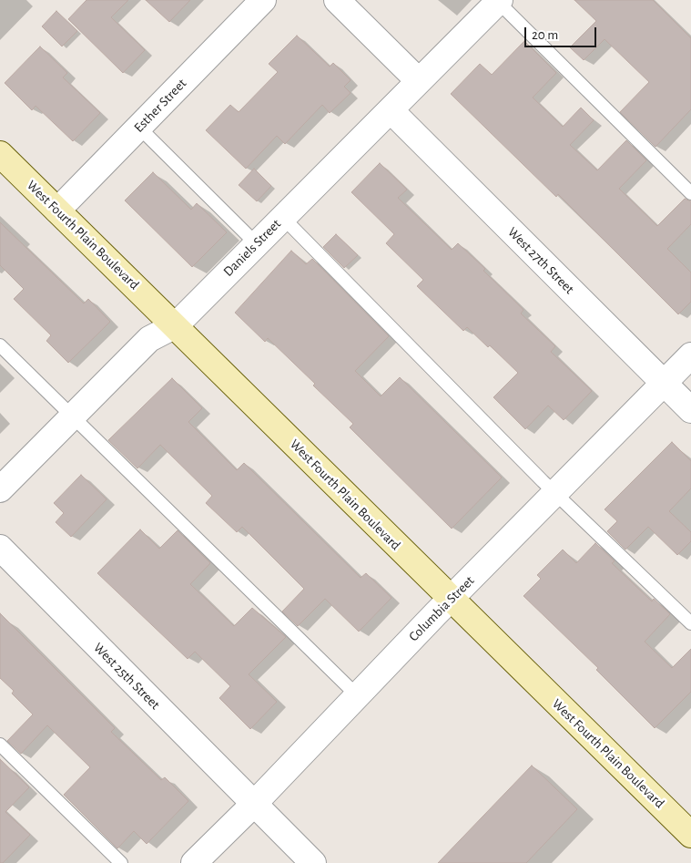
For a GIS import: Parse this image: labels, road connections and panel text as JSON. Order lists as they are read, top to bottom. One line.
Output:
{"streets":{"main road":["West Fourth Plain Boulevard"],"street":["Esther Street","Daniels Street","West 27th Street","Columbia Street","West 25th Street"]},"crossings":[["Esther Street","West Fourth Plain Boulevard"],["West Fourth Plain Boulevard","Daniels Street"],["West Fourth Plain Boulevard","Columbia Street"],["Daniels Street","West 27th Street"],["West 27th Street","Columbia Street"],["Columbia Street","West 25th Street"]],"scale_bar":"20 m"}
